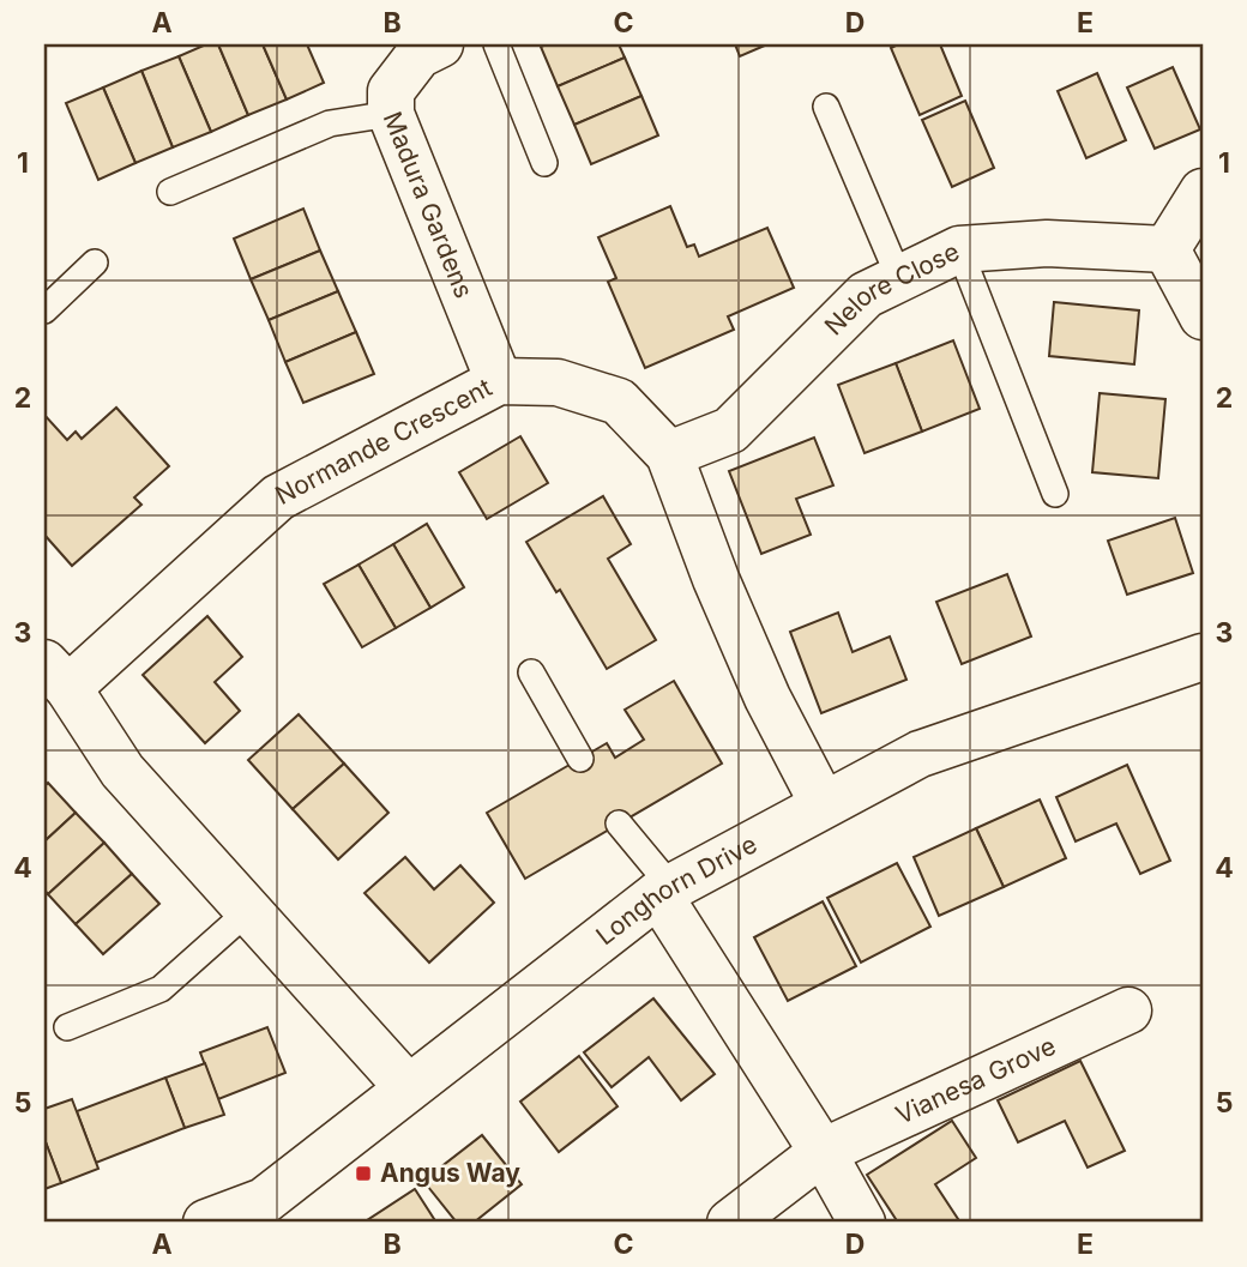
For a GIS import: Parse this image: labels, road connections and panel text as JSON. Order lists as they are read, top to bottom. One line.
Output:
{"streets":{"street":["Madura Gardens","Nelore Close","Normande Crescent","Longhorn Drive","Vianesa Grove"]},"crossings":[["Madura Gardens","Normande Crescent"],["Nelore Close","Normande Crescent"],["Normande Crescent","Longhorn Drive"]],"places":{"transit":["Angus Way"]},"grid":{"columns":["A","B","C","D","E"],"rows":["1","2","3","4","5"]}}
